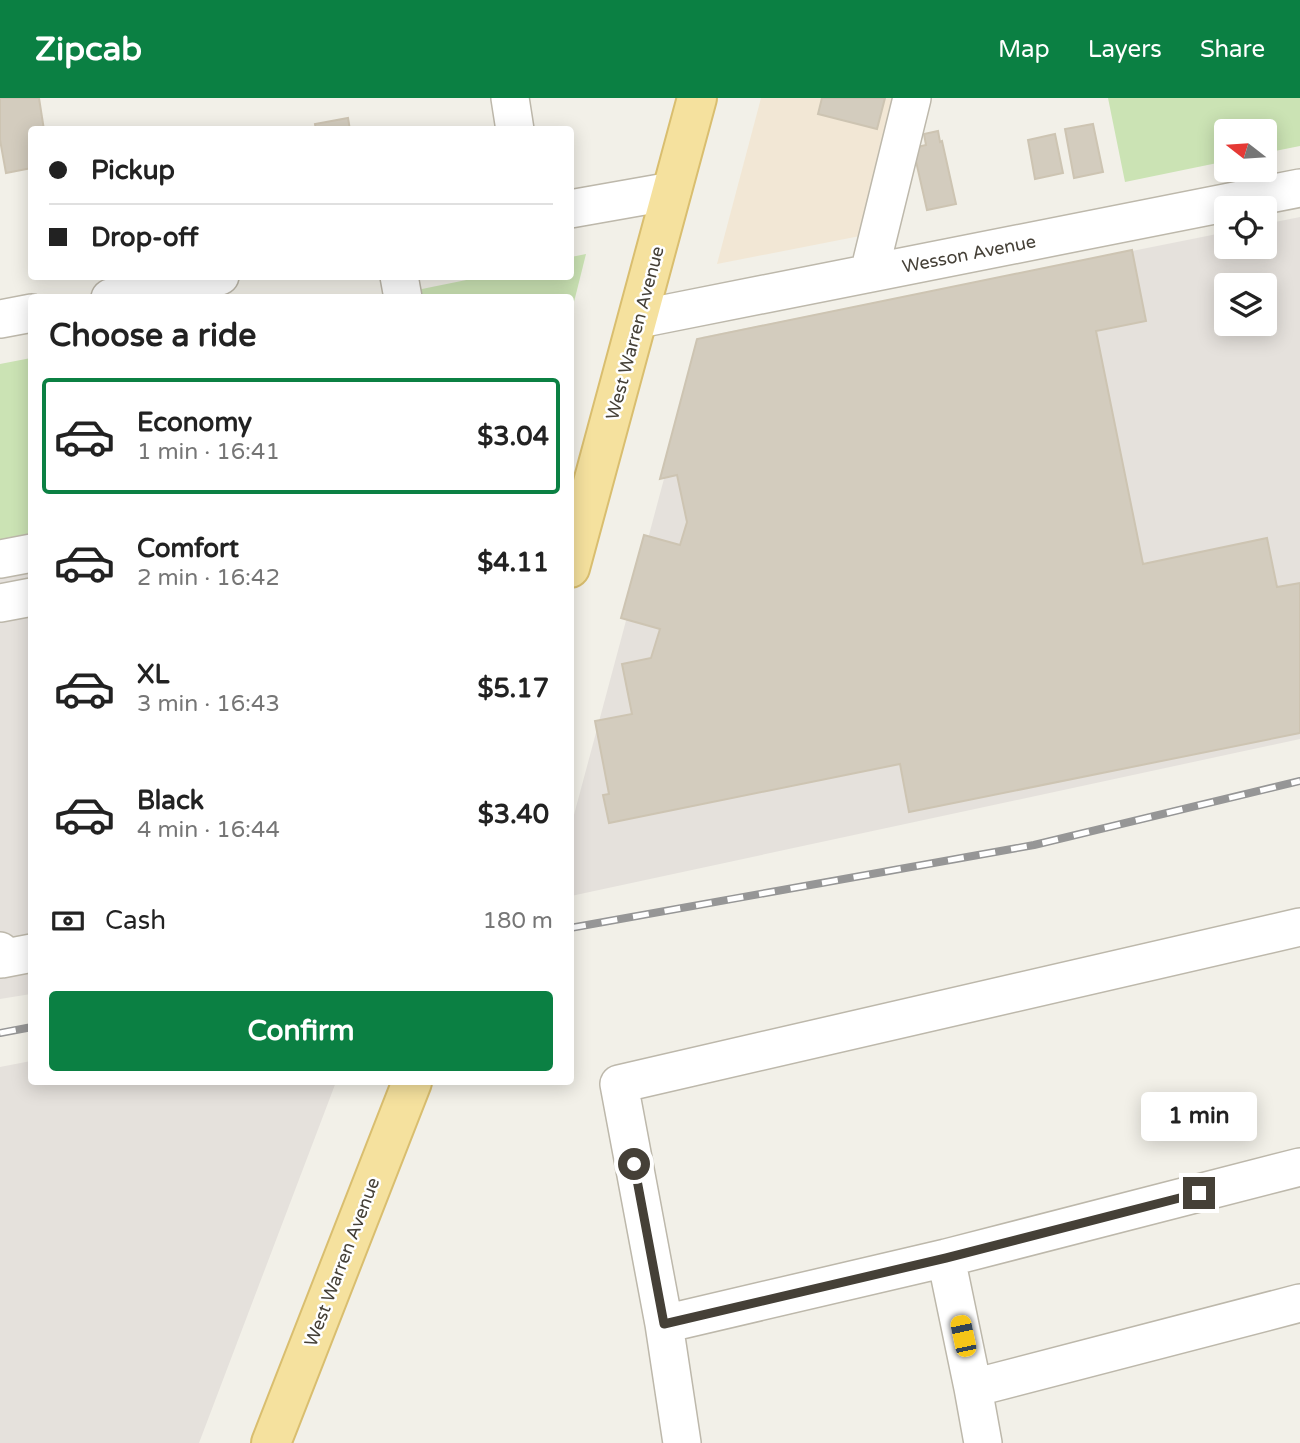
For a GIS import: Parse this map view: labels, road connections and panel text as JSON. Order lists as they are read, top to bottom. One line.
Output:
{"streets":{"main road":["West Warren Avenue"],"street":["Wesson Avenue"]},"crossings":[["Wesson Avenue","West Warren Avenue"]],"north":"left","page":{"header":"Zipcab","nav":["Map","Layers","Share"],"banner":["Pickup","Drop-off"],"heading":"Choose a ride","list":[{"name":"Economy","note":"1 min · 16:41","value":"$3.04"},{"name":"Comfort","note":"2 min · 16:42","value":"$4.11"},{"name":"XL","note":"3 min · 16:43","value":"$5.17"},{"name":"Black","note":"4 min · 16:44","value":"$3.40"}],"pay":["Cash","180 m"],"buttons":"Confirm","bubble":"1 min"}}
